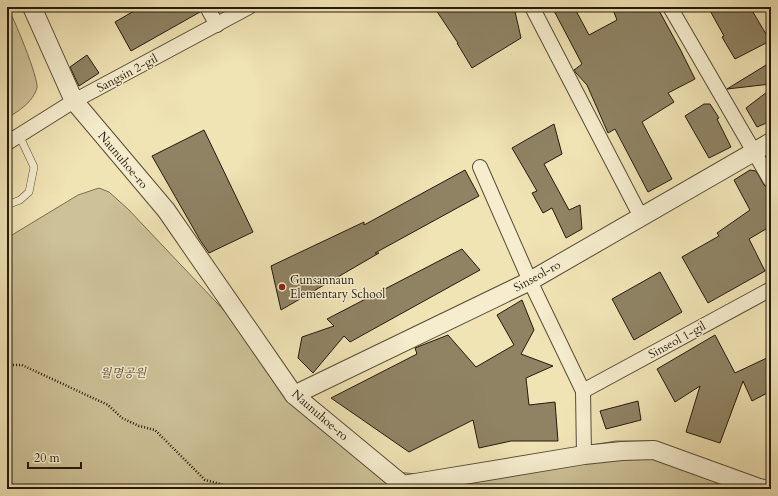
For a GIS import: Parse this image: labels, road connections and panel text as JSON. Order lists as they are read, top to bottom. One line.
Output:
{"streets":{"street":["Sangsin 2-gil","Naunuhoe-ro","Sinseol-ro","Sinseol 1-gil"]},"crossings":[["Sangsin 2-gil","Naunuhoe-ro"],["Naunuhoe-ro","Sinseol-ro"]],"parks":["월명공원"],"places":["Gunsannaun Elementary School"],"scale_bar":"20 m"}
